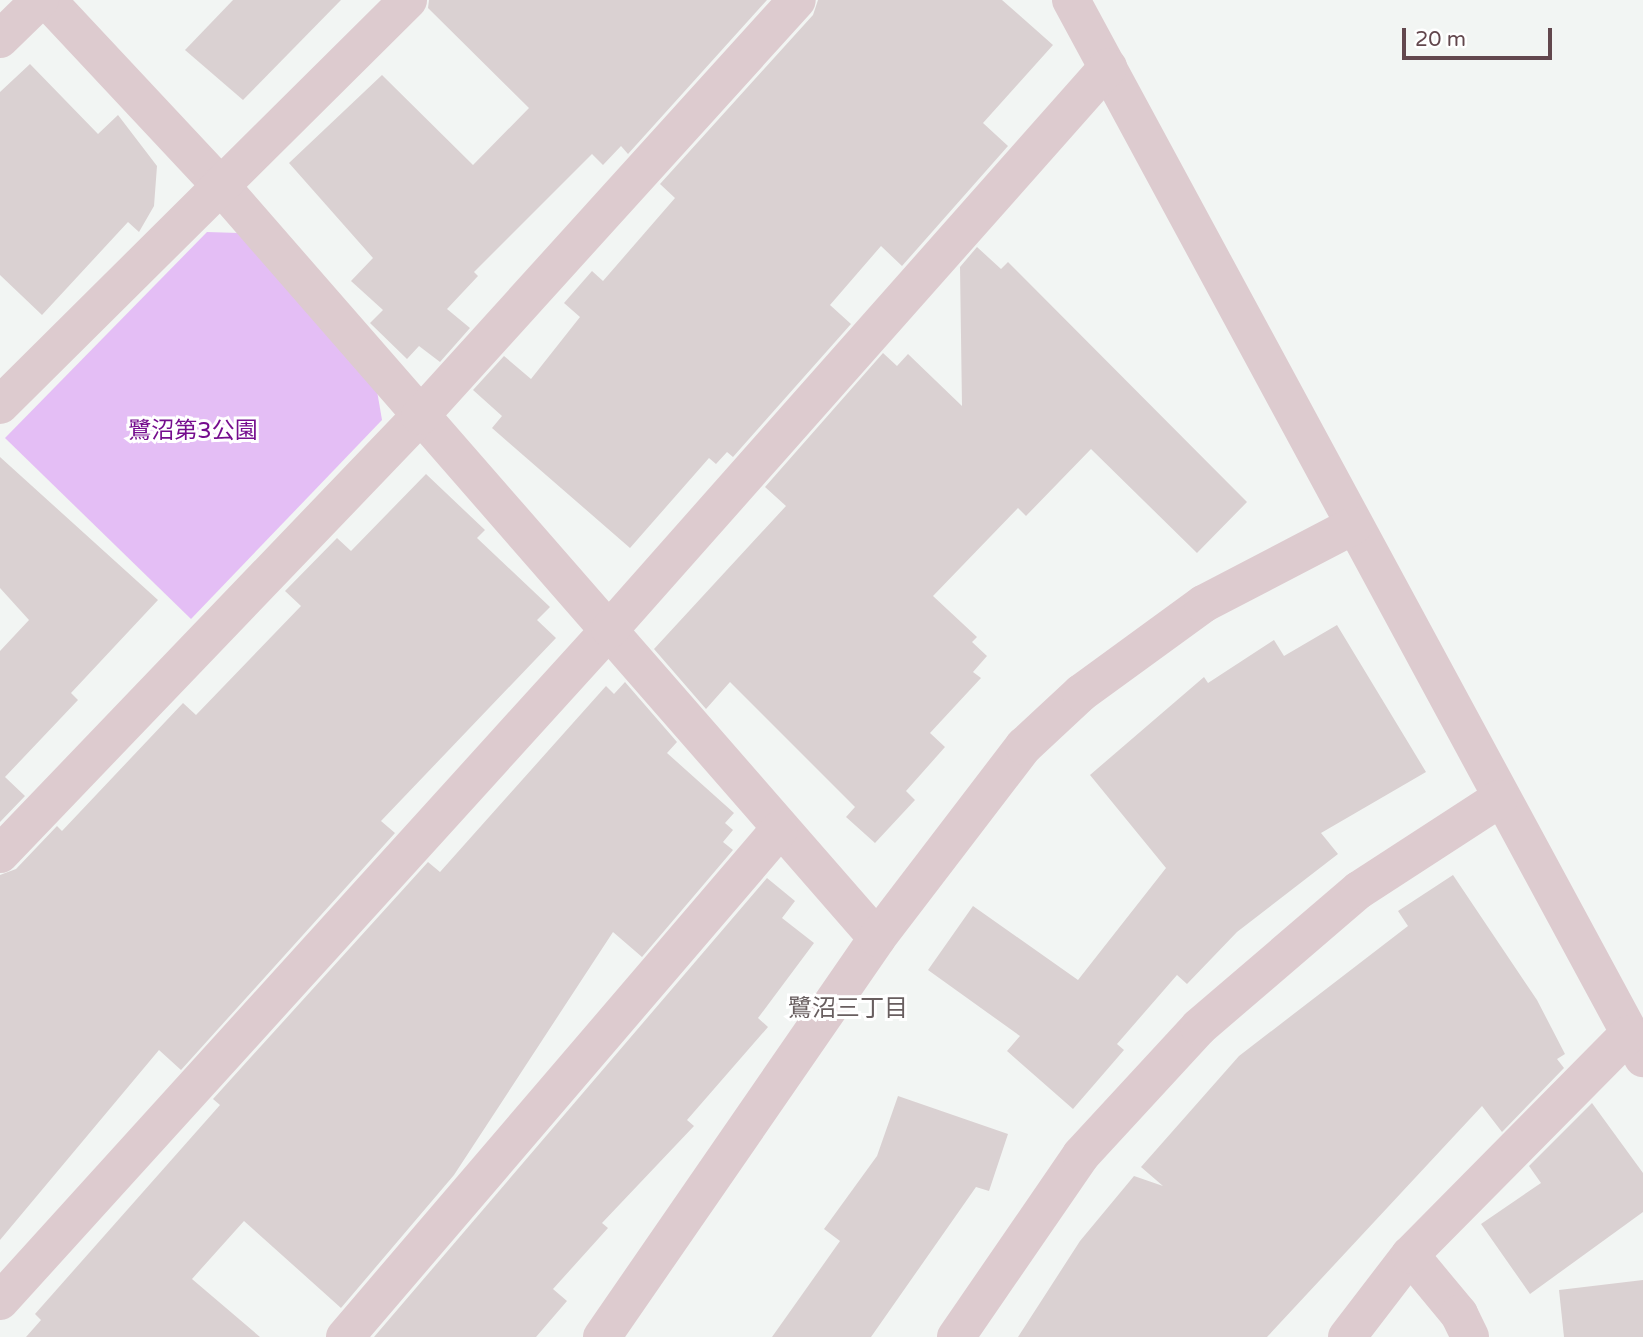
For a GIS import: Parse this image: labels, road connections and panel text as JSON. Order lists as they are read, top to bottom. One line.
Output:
{"districts":["鷺沼三丁目"],"parks":["鷺沼第3公園"],"scale_bar":"20 m"}
